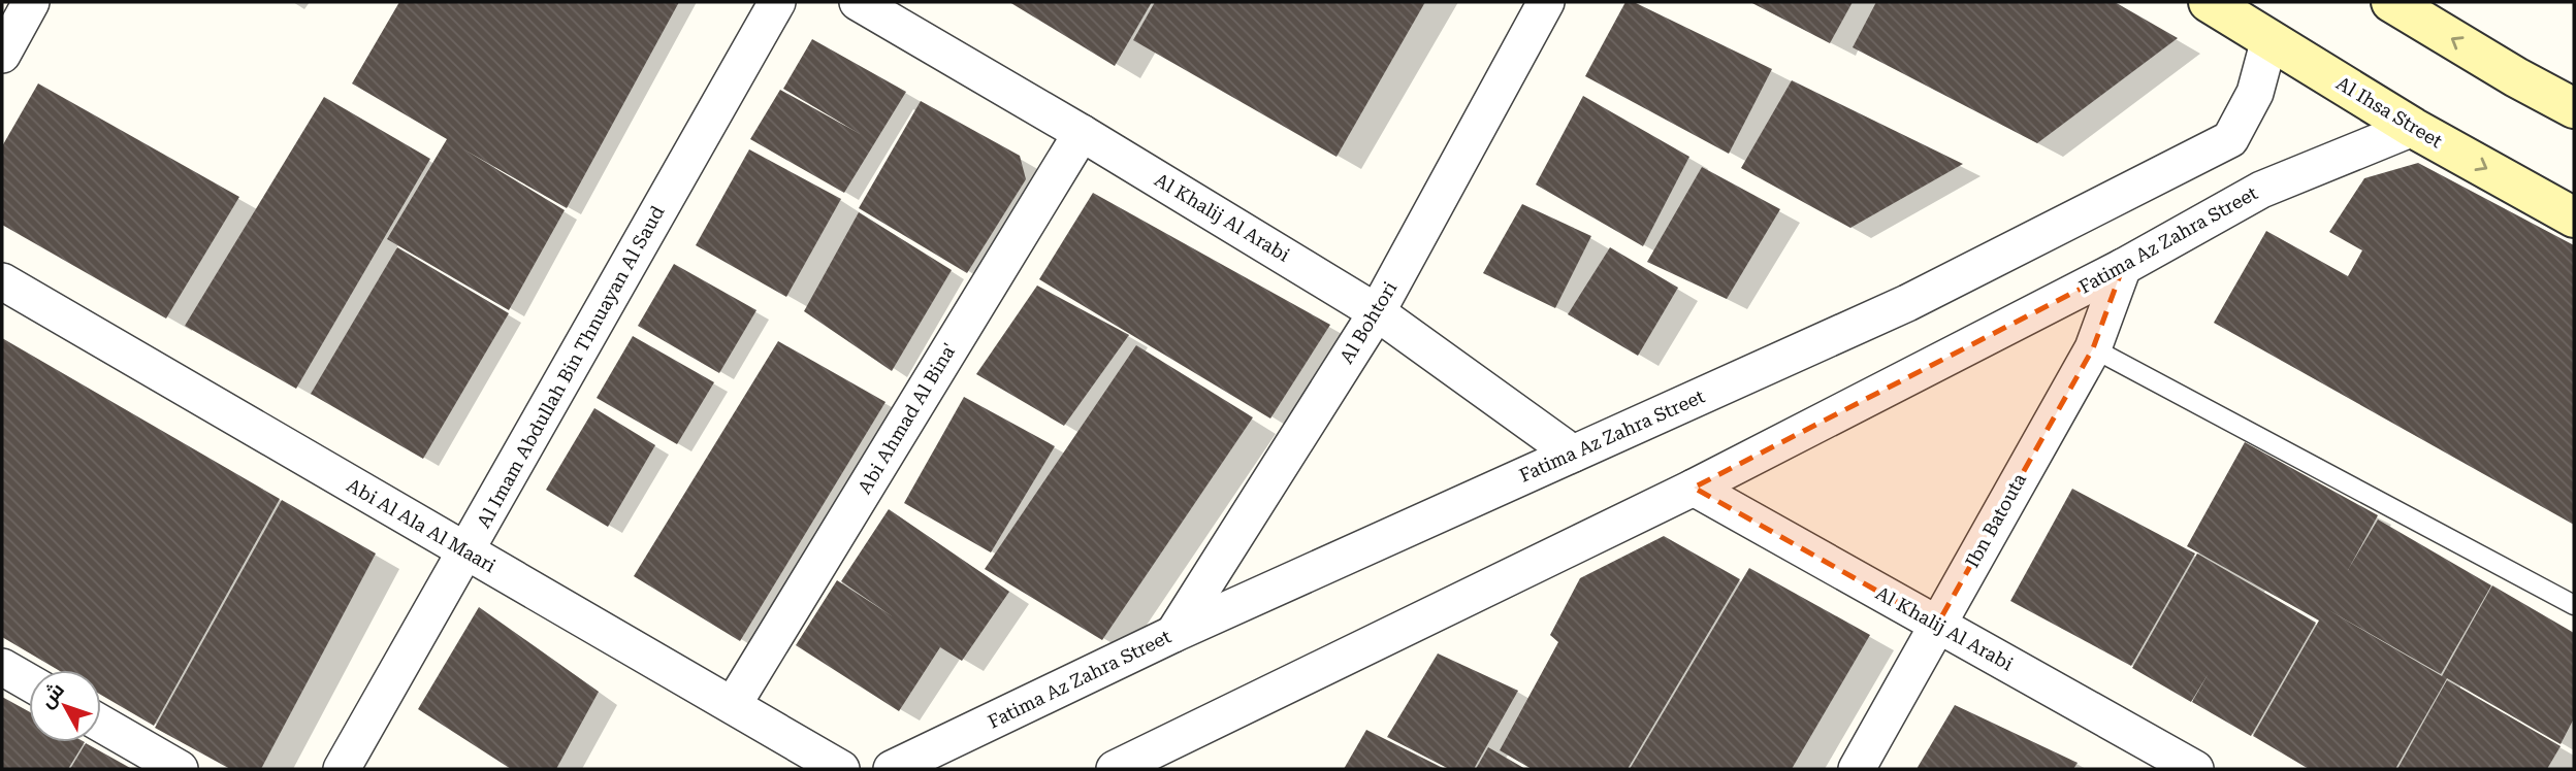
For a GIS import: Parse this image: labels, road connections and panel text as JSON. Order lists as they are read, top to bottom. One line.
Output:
{"streets":{"main road":["Al Ihsa Street"],"street":["Al Khalij Al Arabi","Fatima Az Zahra Street","Al Bohtori","Al Imam Abdullah Bin Thnuayan Al Saud","Abi Ahmad Al Bina'","Ibn Batouta","Abi Al Ala Al Maari"]},"crossings":[["Al Ihsa Street","Fatima Az Zahra Street"],["Al Khalij Al Arabi","Fatima Az Zahra Street"],["Al Khalij Al Arabi","Al Bohtori"],["Al Khalij Al Arabi","Abi Ahmad Al Bina'"],["Al Khalij Al Arabi","Ibn Batouta"],["Fatima Az Zahra Street","Al Bohtori"],["Fatima Az Zahra Street","Ibn Batouta"],["Al Imam Abdullah Bin Thnuayan Al Saud","Abi Al Ala Al Maari"],["Abi Ahmad Al Bina'","Abi Al Ala Al Maari"]],"north":"top left"}
